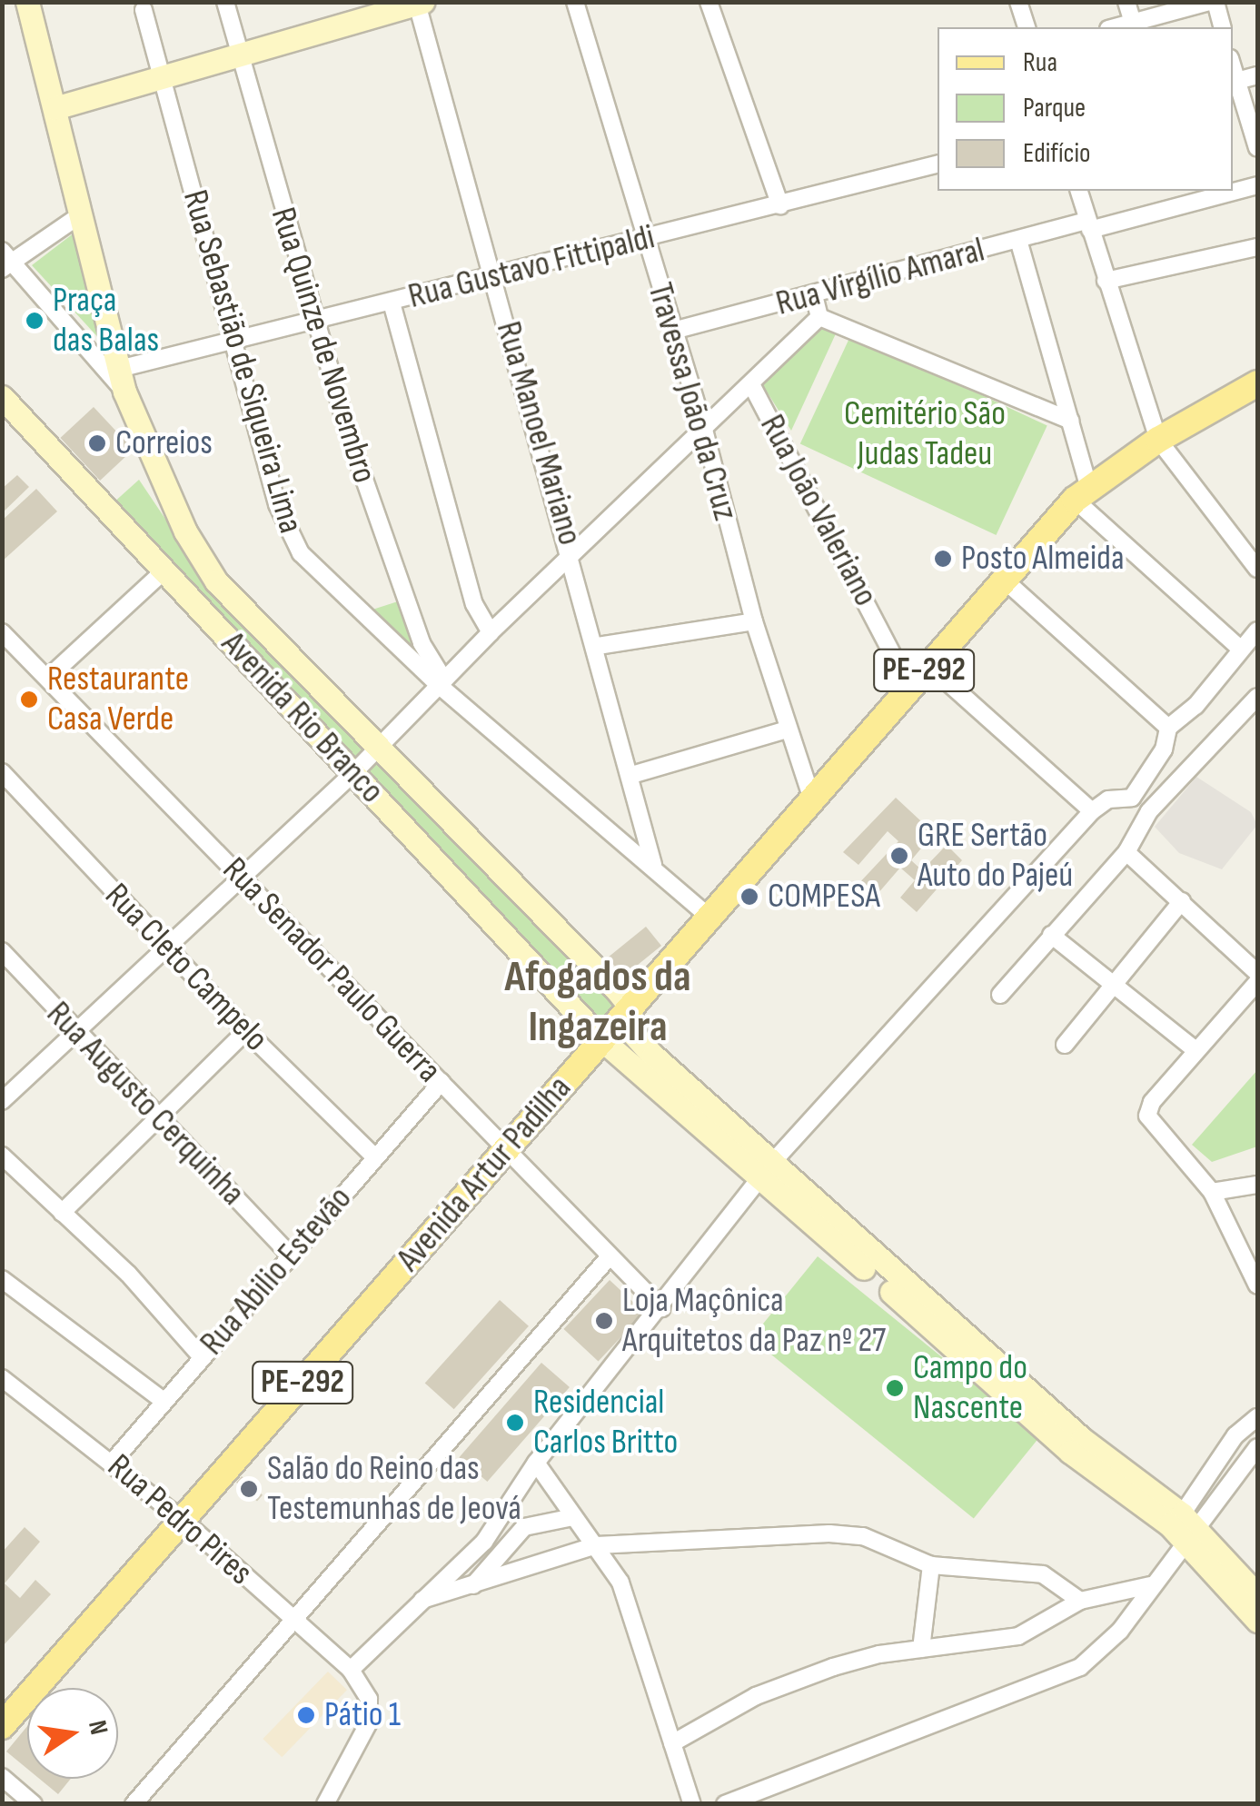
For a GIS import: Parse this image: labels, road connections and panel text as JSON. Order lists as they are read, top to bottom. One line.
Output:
{"streets":{"main road":["PE-292","Avenida Artur Padilha"],"street":["Rua Gustavo Fittipaldi","Rua Virgílio Amaral","Rua Quinze de Novembro","Rua Sebastião de Siqueira Lima","Travessa João da Cruz","Rua Manoel Mariano","Rua João Valeriano","Avenida Rio Branco","Rua Cleto Campelo","Rua Senador Paulo Guerra","Rua Augusto Cerquinha","Rua Abilio Estevão","Rua Pedro Pires"]},"crossings":[["Rua Gustavo Fittipaldi","Rua Quinze de Novembro"],["Rua Gustavo Fittipaldi","Rua Sebastião de Siqueira Lima"],["Rua Gustavo Fittipaldi","Travessa João da Cruz"],["Rua Gustavo Fittipaldi","Rua Manoel Mariano"],["Rua Gustavo Fittipaldi","Avenida Rio Branco"],["Rua Virgílio Amaral","Travessa João da Cruz"],["Rua Quinze de Novembro","Rua Sebastião de Siqueira Lima"],["Rua Sebastião de Siqueira Lima","Rua Manoel Mariano"],["Rua Sebastião de Siqueira Lima","Avenida Artur Padilha"],["Travessa João da Cruz","Avenida Artur Padilha"],["Rua João Valeriano","Avenida Artur Padilha"],["Avenida Rio Branco","Avenida Artur Padilha"],["Rua Cleto Campelo","Rua Abilio Estevão"],["Rua Senador Paulo Guerra","Avenida Artur Padilha"],["Rua Senador Paulo Guerra","Rua Abilio Estevão"],["Rua Augusto Cerquinha","Rua Abilio Estevão"],["Avenida Artur Padilha","Rua Pedro Pires"],["Rua Abilio Estevão","Rua Pedro Pires"]],"districts":["Afogados da Ingazeira"],"parks":["Cemitério São Judas Tadeu"],"places":["Praça das Balas","Correios","Posto Almeida","Restaurante Casa Verde","GRE Sertão Auto do Pajeú","COMPESA","Loja Maçônica Arquitetos da Paz nº 27","Campo do Nascente","Residencial Carlos Britto","Salão do Reino das Testemunhas de Jeová","Pátio 1"],"legend":["Rua","Parque","Edifício"],"north":"right"}
